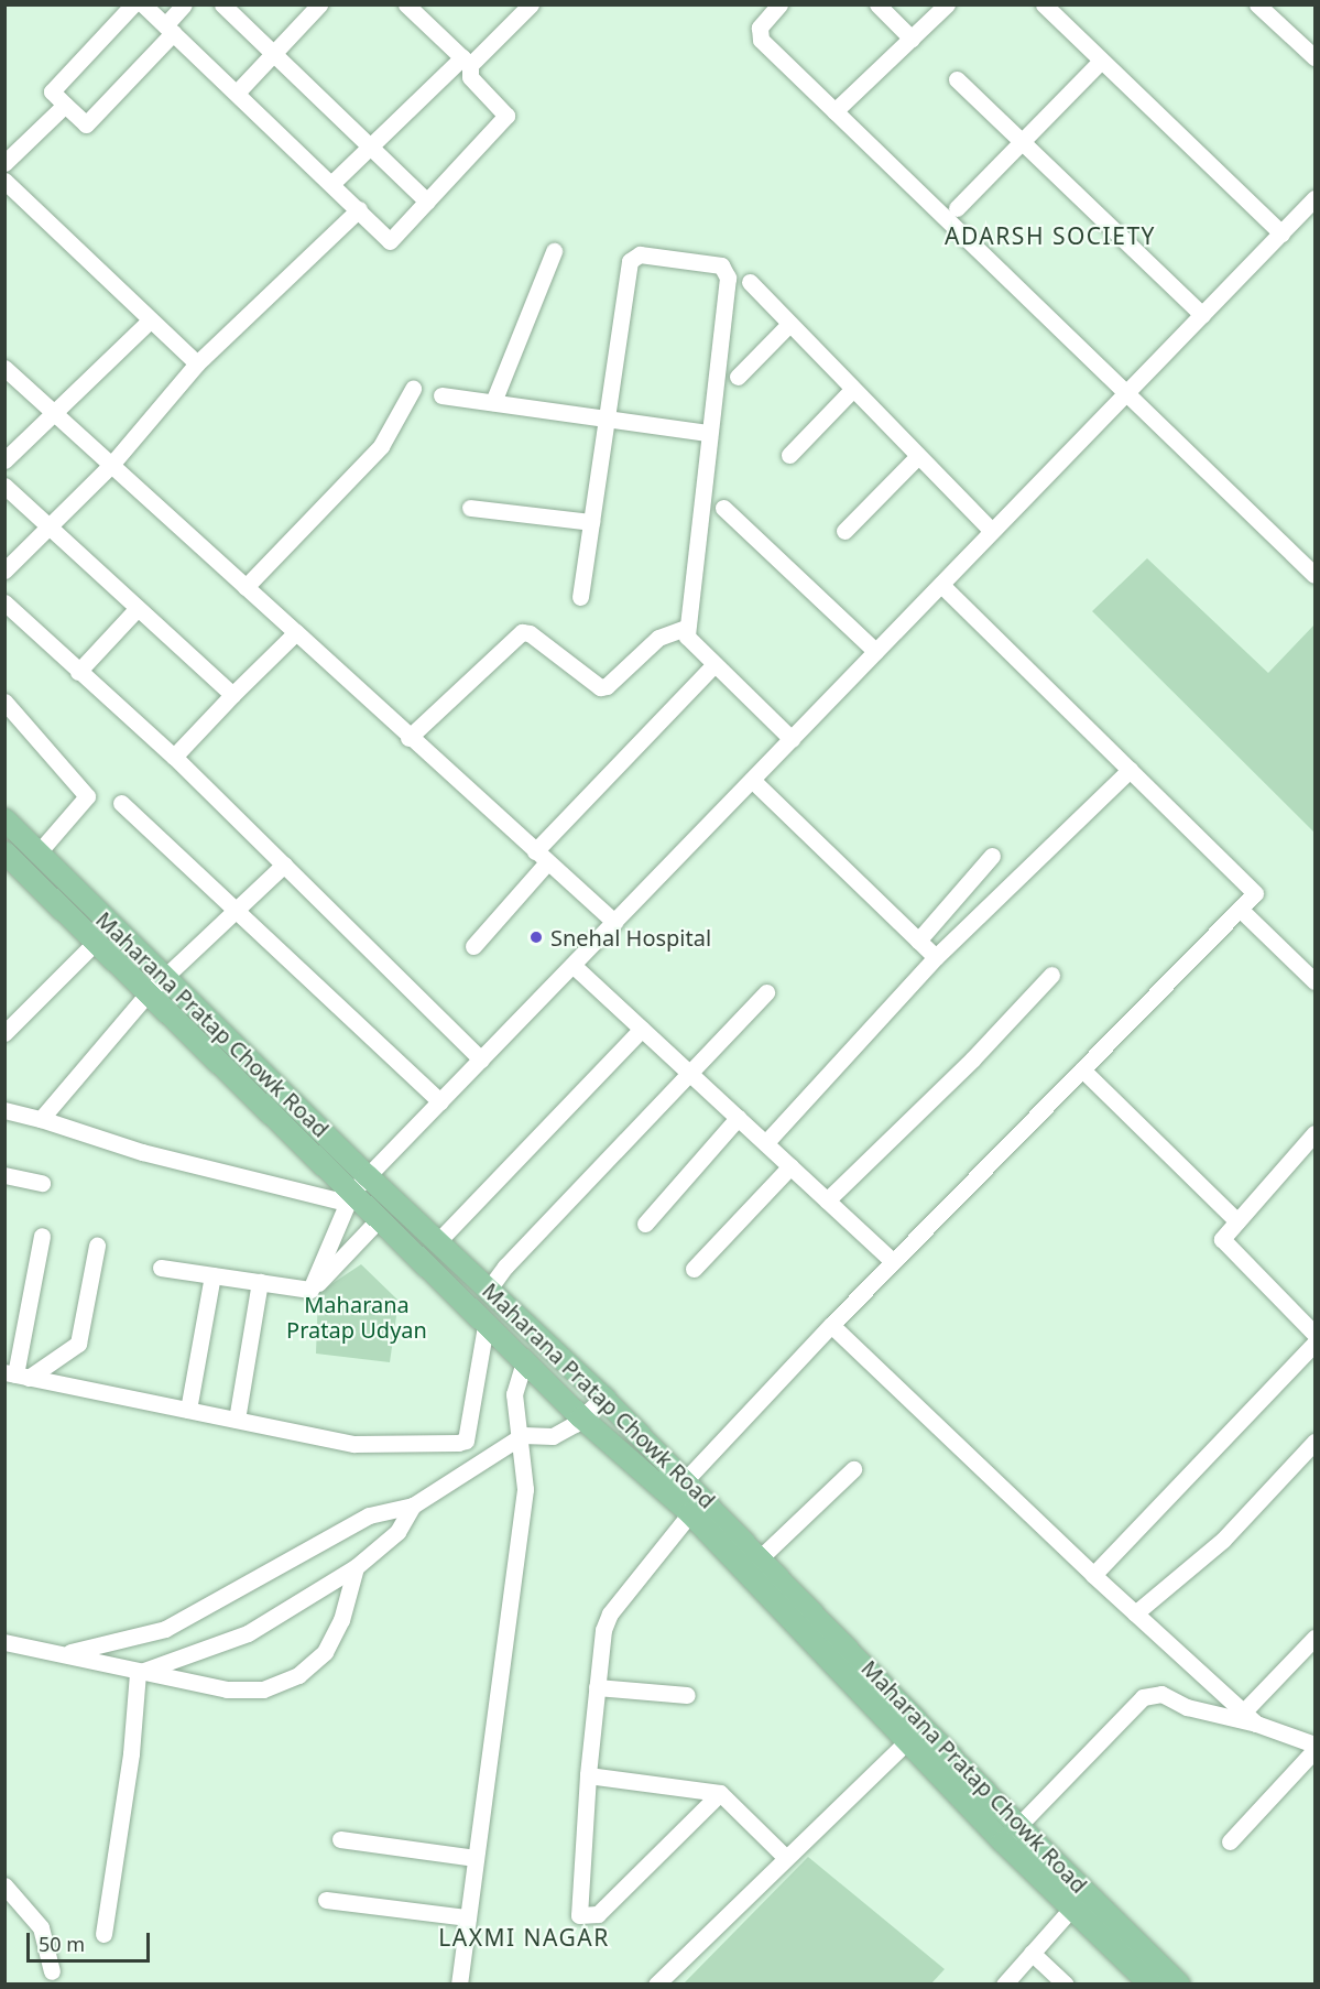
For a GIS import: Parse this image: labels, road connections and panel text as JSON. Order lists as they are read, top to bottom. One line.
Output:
{"streets":{"main road":["Maharana Pratap Chowk Road"]},"districts":["ADARSH SOCIETY","LAXMI NAGAR"],"parks":["Maharana Pratap Udyan"],"places":["Snehal Hospital"],"scale_bar":"50 m"}
